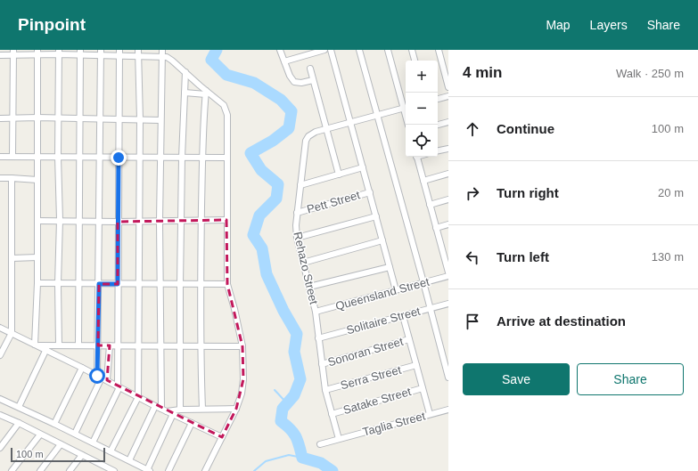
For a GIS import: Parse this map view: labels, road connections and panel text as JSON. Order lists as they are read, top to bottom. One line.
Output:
{"streets":{"street":["Pett Street","Rehazo Street","Queensland Street","Solitaire Street","Sonoran Street","Serra Street","Satake Street","Taglia Street"]},"crossings":[["Pett Street","Rehazo Street"],["Rehazo Street","Queensland Street"],["Rehazo Street","Solitaire Street"],["Rehazo Street","Sonoran Street"],["Rehazo Street","Serra Street"],["Rehazo Street","Satake Street"],["Rehazo Street","Taglia Street"]],"scale_bar":"100 m","page":{"header":"Pinpoint","nav":["Map","Layers","Share"],"heading":["4 min","Walk · 250 m"],"map_buttons":["+","−"],"list":[["Continue","100 m"],["Turn right","20 m"],["Turn left","130 m"],"Arrive at destination"],"buttons":["Save","Share"],"scale":"100 m"}}
